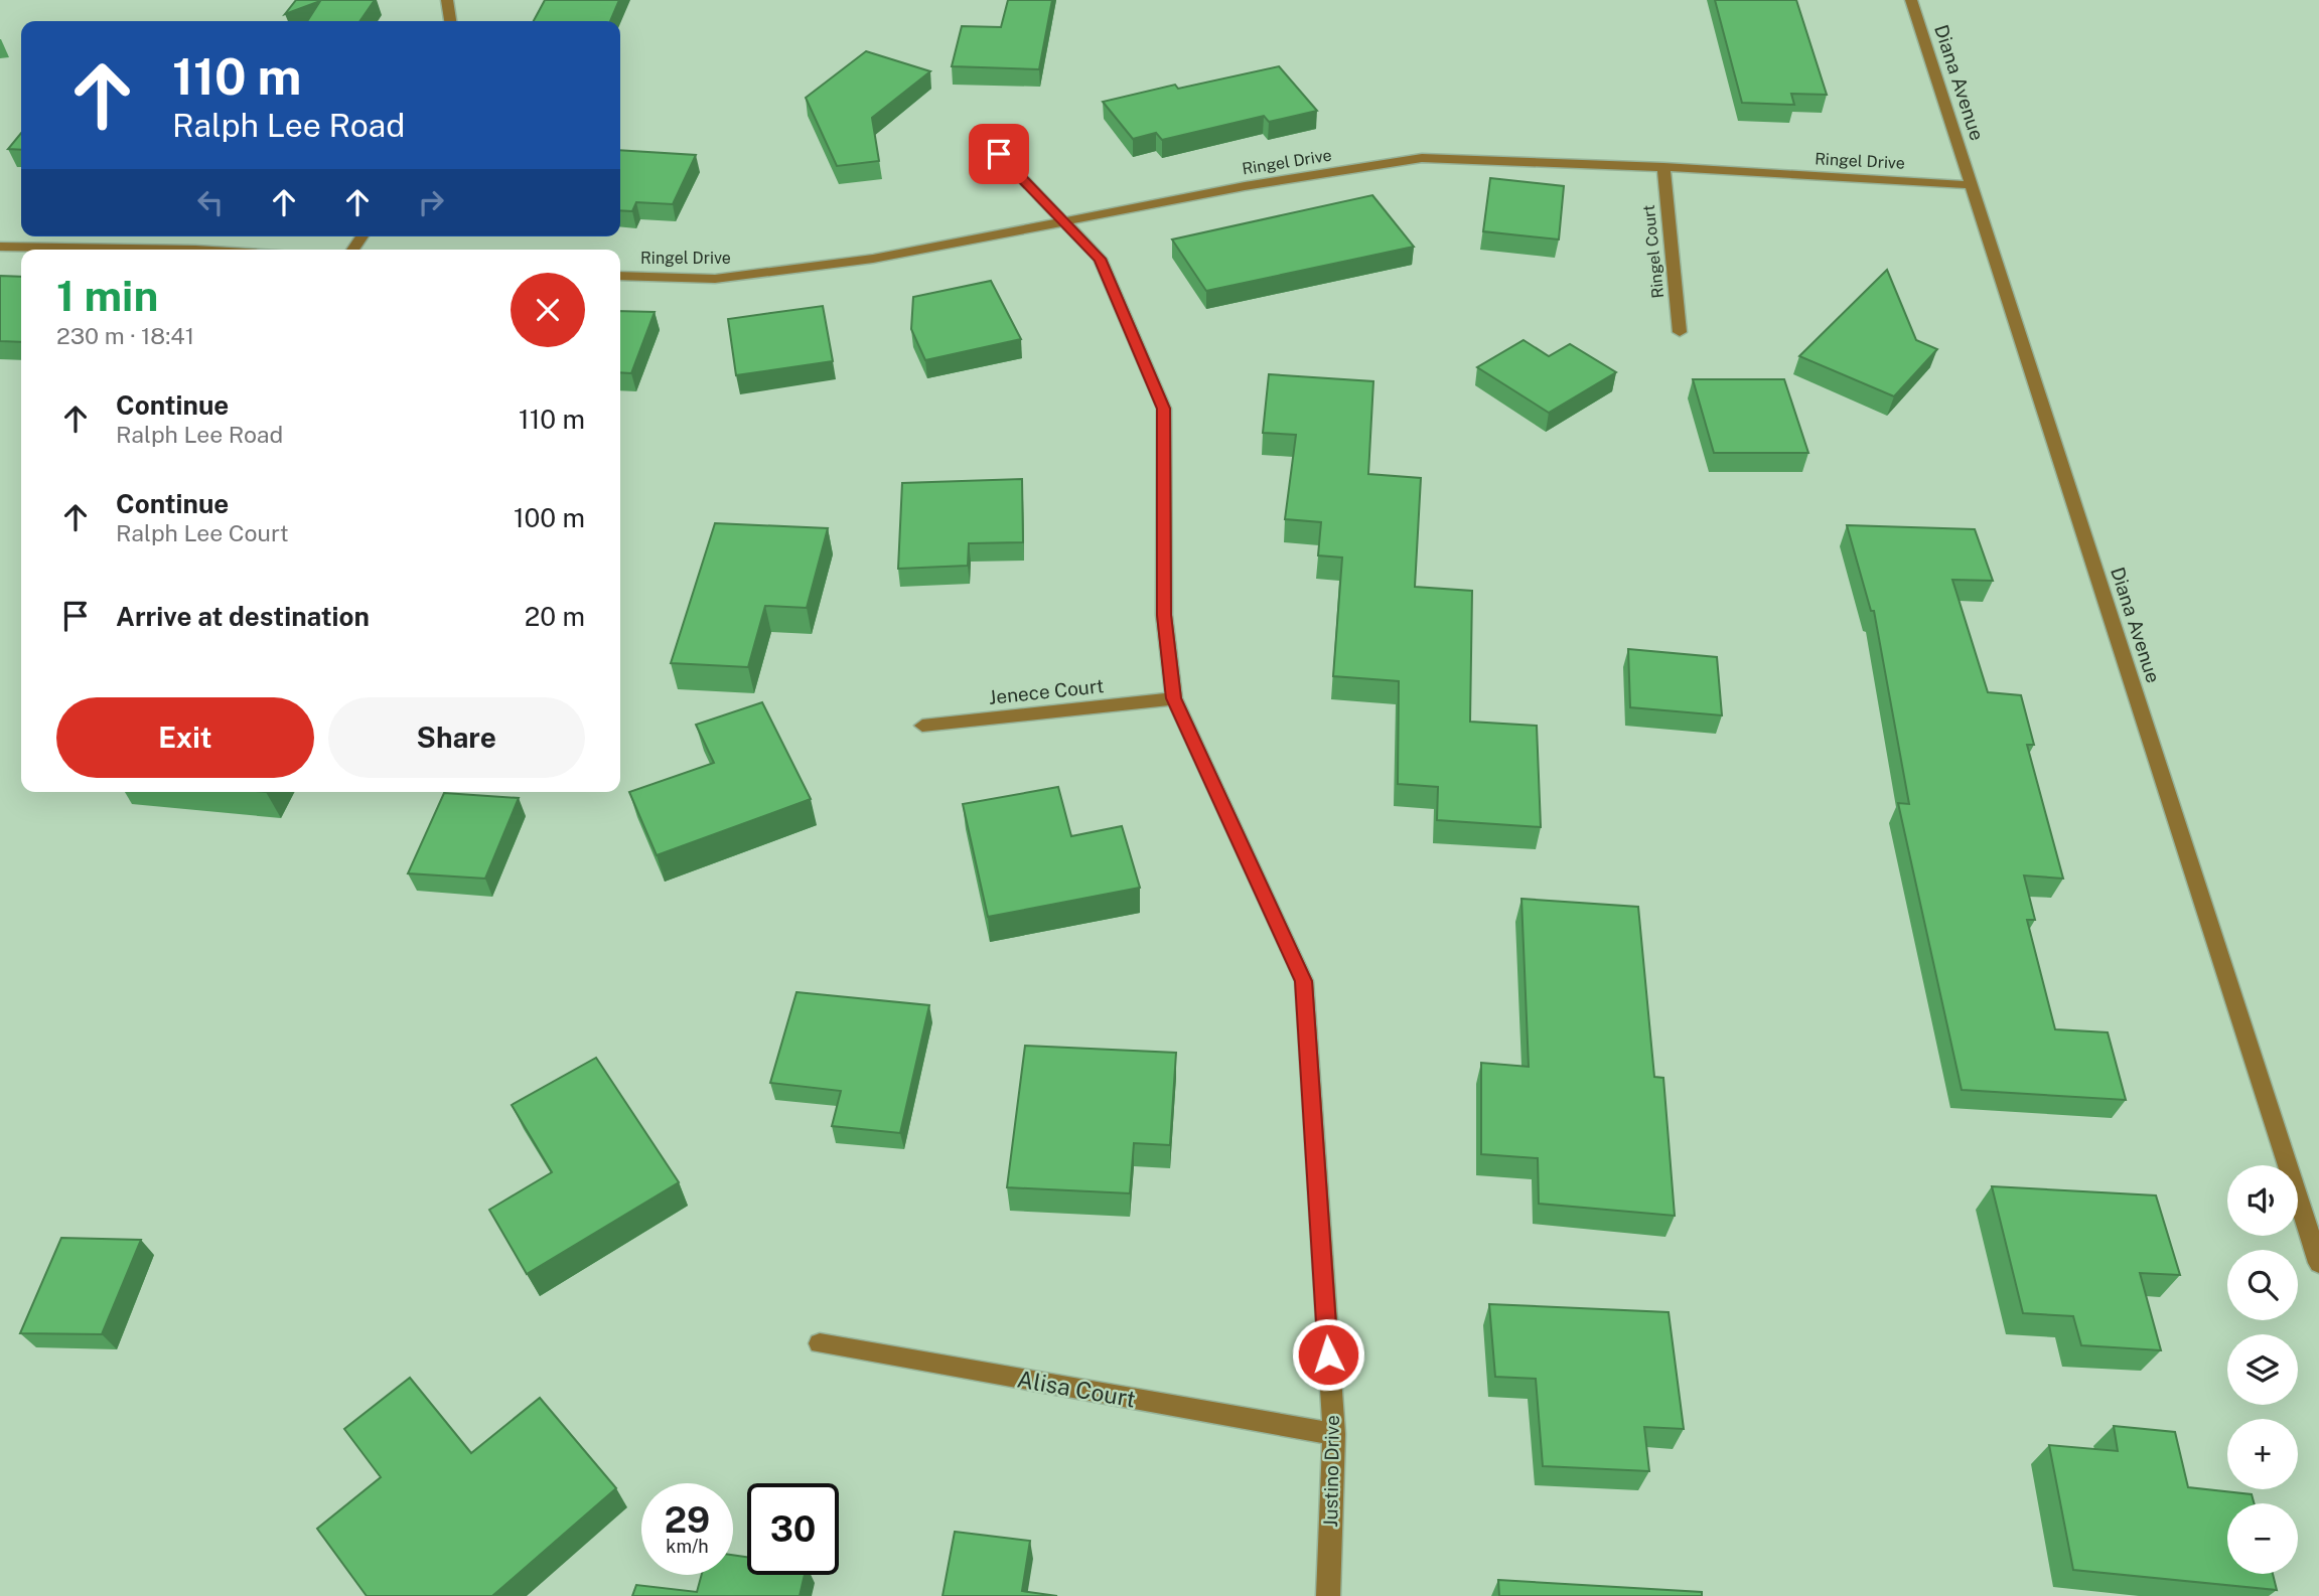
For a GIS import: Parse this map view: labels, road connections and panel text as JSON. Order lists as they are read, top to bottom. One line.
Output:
{"streets":{"street":["Diana Avenue","Ringel Drive","Ringel Court","Jenece Court","Alisa Court","Justino Drive"]},"crossings":[["Diana Avenue","Ringel Drive"],["Ringel Drive","Ringel Court"],["Ringel Drive","Justino Drive"],["Jenece Court","Justino Drive"],["Alisa Court","Justino Drive"]],"page":{"turn":["110 m","Ralph Lee Road"],"heading":["1 min","230 m · 18:41"],"list":[{"name":"Continue","note":"Ralph Lee Road","value":"110 m"},{"name":"Continue","note":"Ralph Lee Court","value":"100 m"},{"name":"Arrive at destination","value":"20 m"}],"buttons":["Exit","Share"],"map_buttons":["+","−"],"speed":"29 km/h","limit":"30"}}
